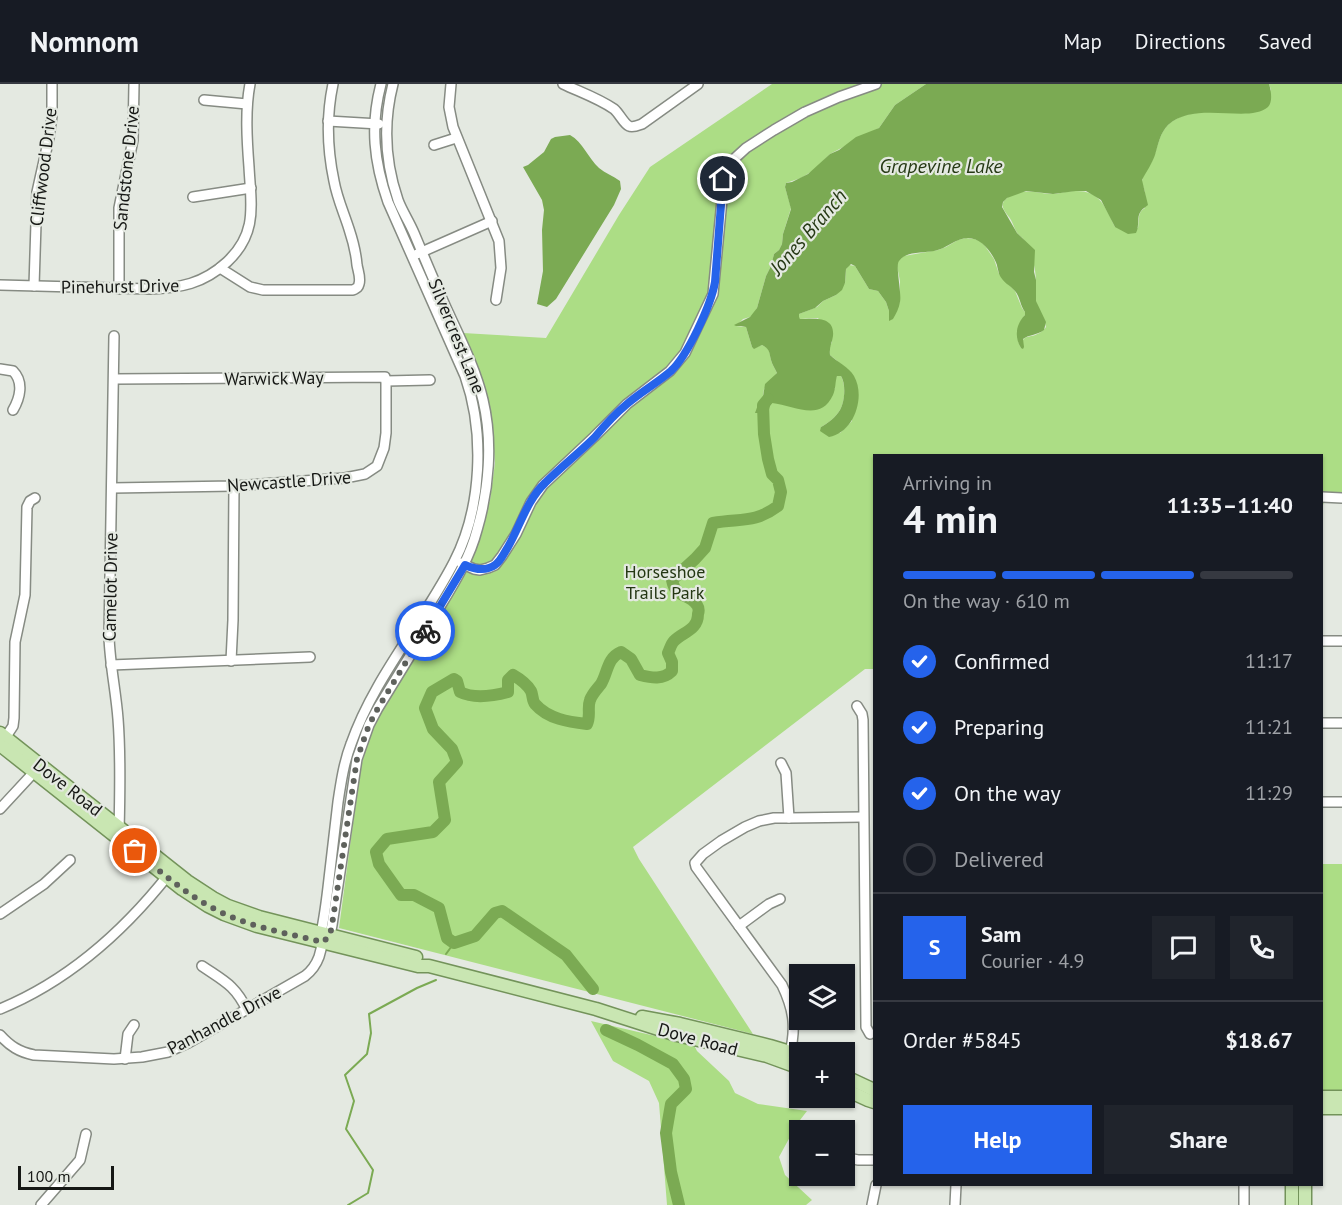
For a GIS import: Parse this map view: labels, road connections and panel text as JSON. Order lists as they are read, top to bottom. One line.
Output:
{"streets":{"main road":["Dove Road"],"street":["Cliffwood Drive","Sandstone Drive","Pinehurst Drive","Silvercrest Lane","Warwick Way","Newcastle Drive","Camelot Drive","Panhandle Drive"]},"crossings":[["Cliffwood Drive","Pinehurst Drive"],["Sandstone Drive","Pinehurst Drive"],["Silvercrest Lane","Dove Road"],["Silvercrest Lane","Panhandle Drive"],["Warwick Way","Newcastle Drive"],["Warwick Way","Camelot Drive"],["Newcastle Drive","Camelot Drive"],["Camelot Drive","Dove Road"],["Dove Road","Panhandle Drive"]],"water":["Grapevine Lake","Jones Branch"],"parks":["Horseshoe Trails Park"],"scale_bar":"100 m","page":{"header":"Nomnom","nav":["Map","Directions","Saved"],"heading":["4 min","Arriving in","11:35–11:40"],"panel":["Sam","Courier · 4.9","Order #5845","$18.67"],"bar":"On the way · 610 m","list":[["Confirmed","11:17"],["Preparing","11:21"],["On the way","11:29"],"Delivered"],"round":"S","map_buttons":["+","−"],"buttons":["Help","Share"],"scale":"100 m"}}
